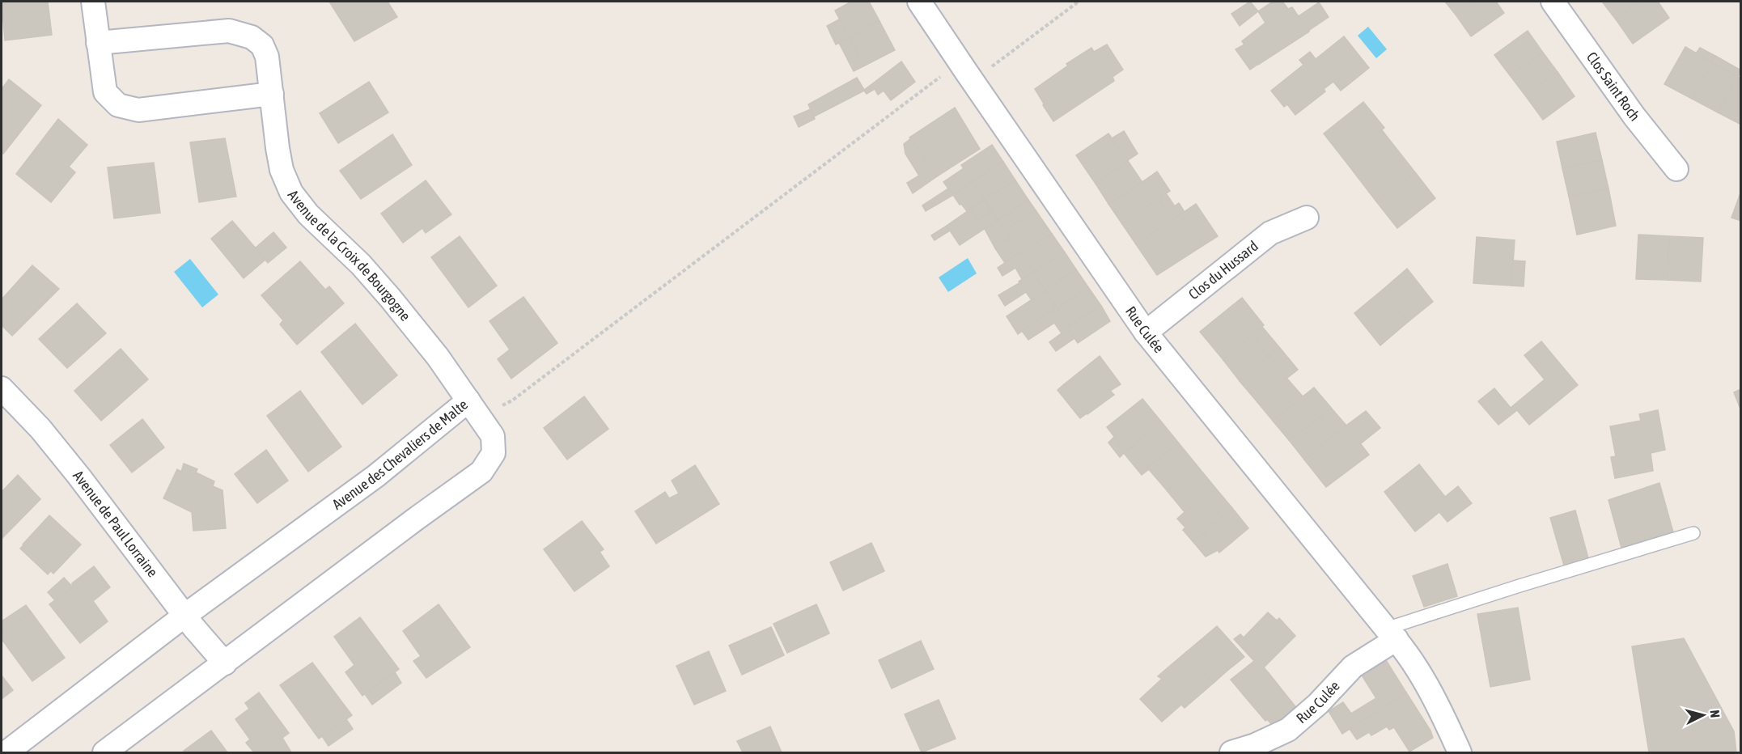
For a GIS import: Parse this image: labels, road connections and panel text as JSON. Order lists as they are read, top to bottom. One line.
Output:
{"streets":{"street":["Clos Saint Roch","Avenue de la Croix de Bourgogne","Clos du Hussard","Rue Culée","Avenue des Chevaliers de Malte","Avenue de Paul Lorraine"]},"crossings":[["Avenue de la Croix de Bourgogne","Avenue des Chevaliers de Malte"],["Clos du Hussard","Rue Culée"],["Avenue des Chevaliers de Malte","Avenue de Paul Lorraine"]],"north":"right"}
